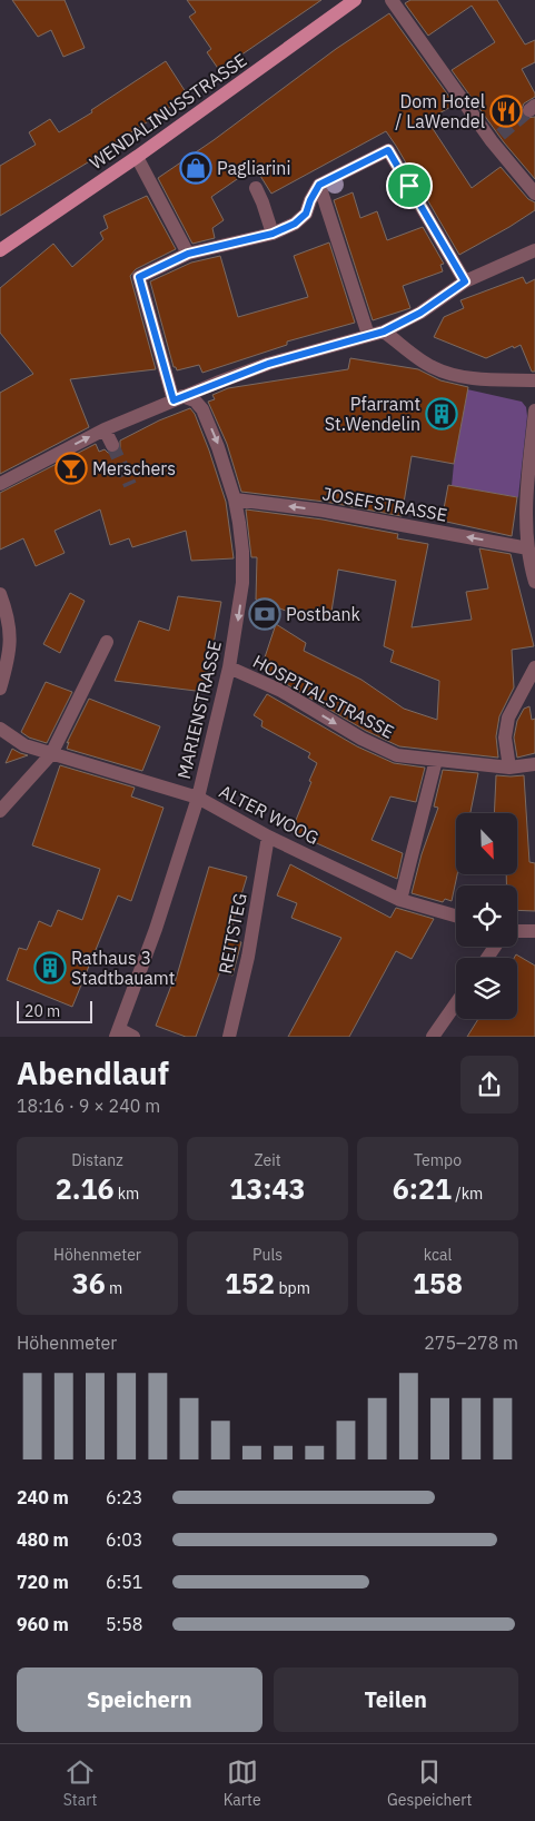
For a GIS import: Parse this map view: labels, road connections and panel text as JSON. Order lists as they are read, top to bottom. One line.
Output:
{"streets":{"main road":["WENDALINUSSTRASSE"],"street":["JOSEFSTRASSE","HOSPITALSTRASSE","MARIENSTRASSE","ALTER WOOG","REITSTEG"]},"crossings":[["JOSEFSTRASSE","MARIENSTRASSE"],["HOSPITALSTRASSE","MARIENSTRASSE"],["MARIENSTRASSE","ALTER WOOG"],["ALTER WOOG","REITSTEG"]],"one_way":["JOSEFSTRASSE","HOSPITALSTRASSE","MARIENSTRASSE"],"places":{"restaurant":["Dom Hotel / LaWendel"],"shop":["Pagliarini"],"building":["Pfarramt St.Wendelin","Rathaus 3 Stadtbauamt"],"bar":["Merschers"],"bank":["Postbank"]},"scale_bar":"20 m","north":"bottom right","page":{"scale":"20 m","heading":["Abendlauf","18:16 · 9 × 240 m"],"stats":[["Distanz","2.16 km"],["Zeit","13:43"],["Tempo","6:21 /km"],["Höhenmeter","36 m"],["Puls","152 bpm"],["kcal","158"]],"chart":["Höhenmeter","275–278 m"],"list":[{"name":"240 m","note":"6:23"},{"name":"480 m","note":"6:03"},{"name":"720 m","note":"6:51"},{"name":"960 m","note":"5:58"}],"buttons":["Speichern","Teilen"],"tabs":["Start","Karte","Gespeichert"]}}
